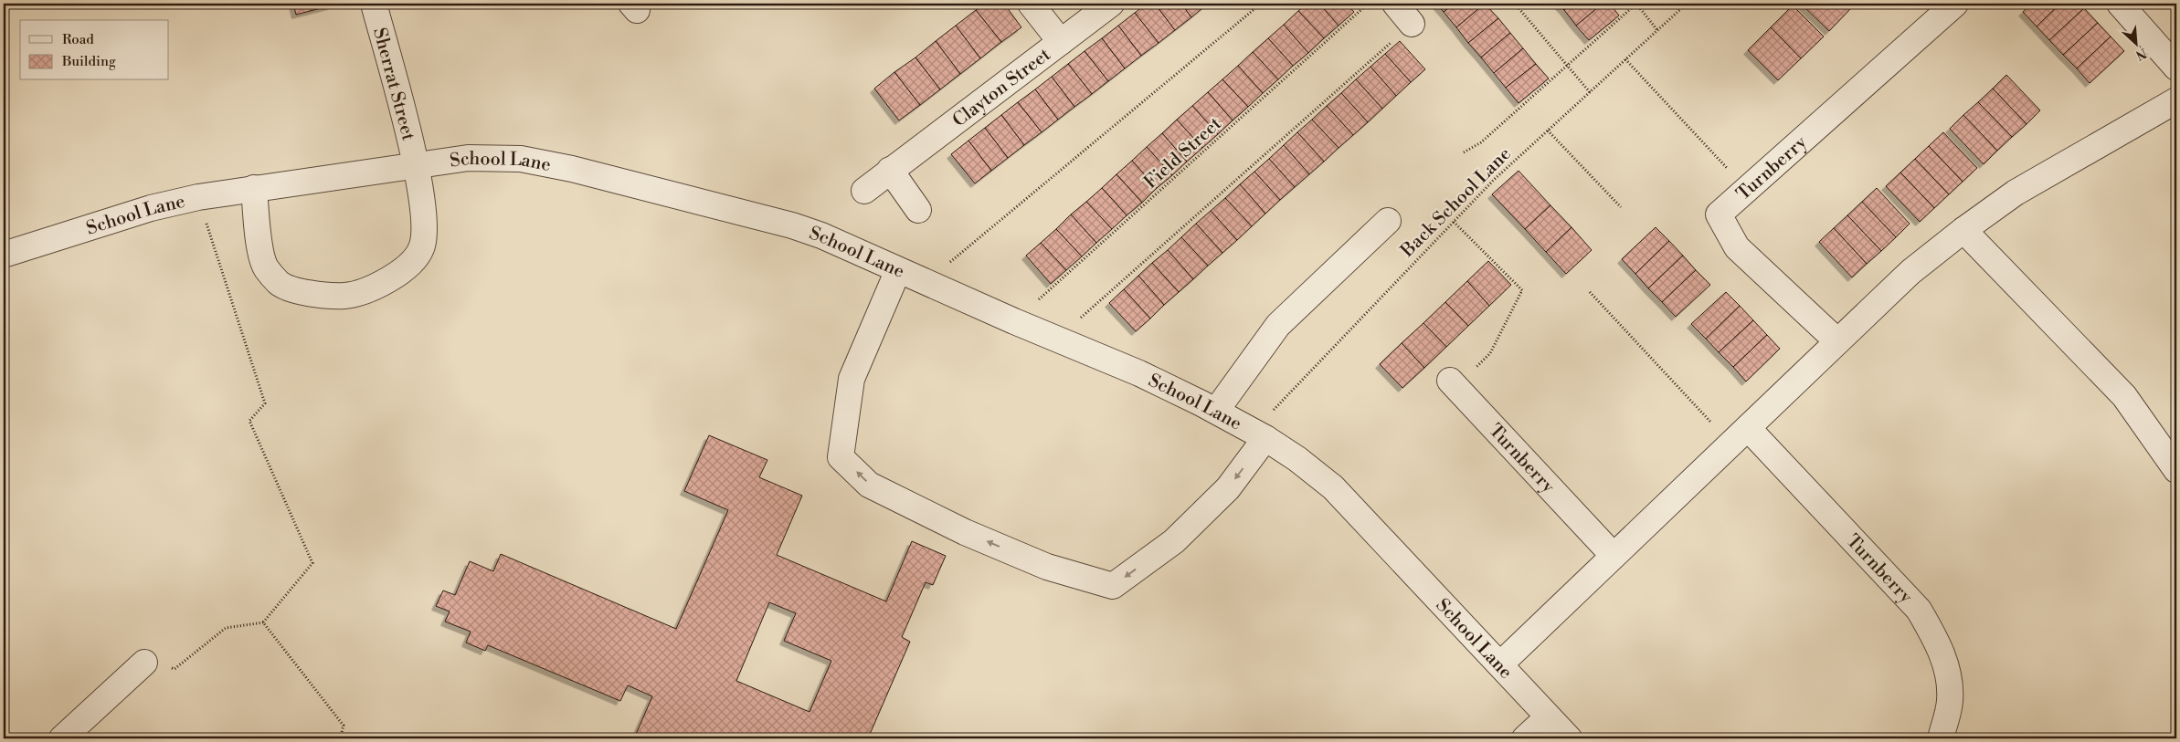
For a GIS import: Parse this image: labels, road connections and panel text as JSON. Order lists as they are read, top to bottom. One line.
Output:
{"streets":{"street":["Sherrat Street","Clayton Street","School Lane","Turnberry"],"path":["Field Street","Back School Lane"]},"crossings":[["Sherrat Street","School Lane"],["Field Street","School Lane"],["School Lane","Back School Lane"]],"legend":["Road","Building"],"north":"bottom right"}
